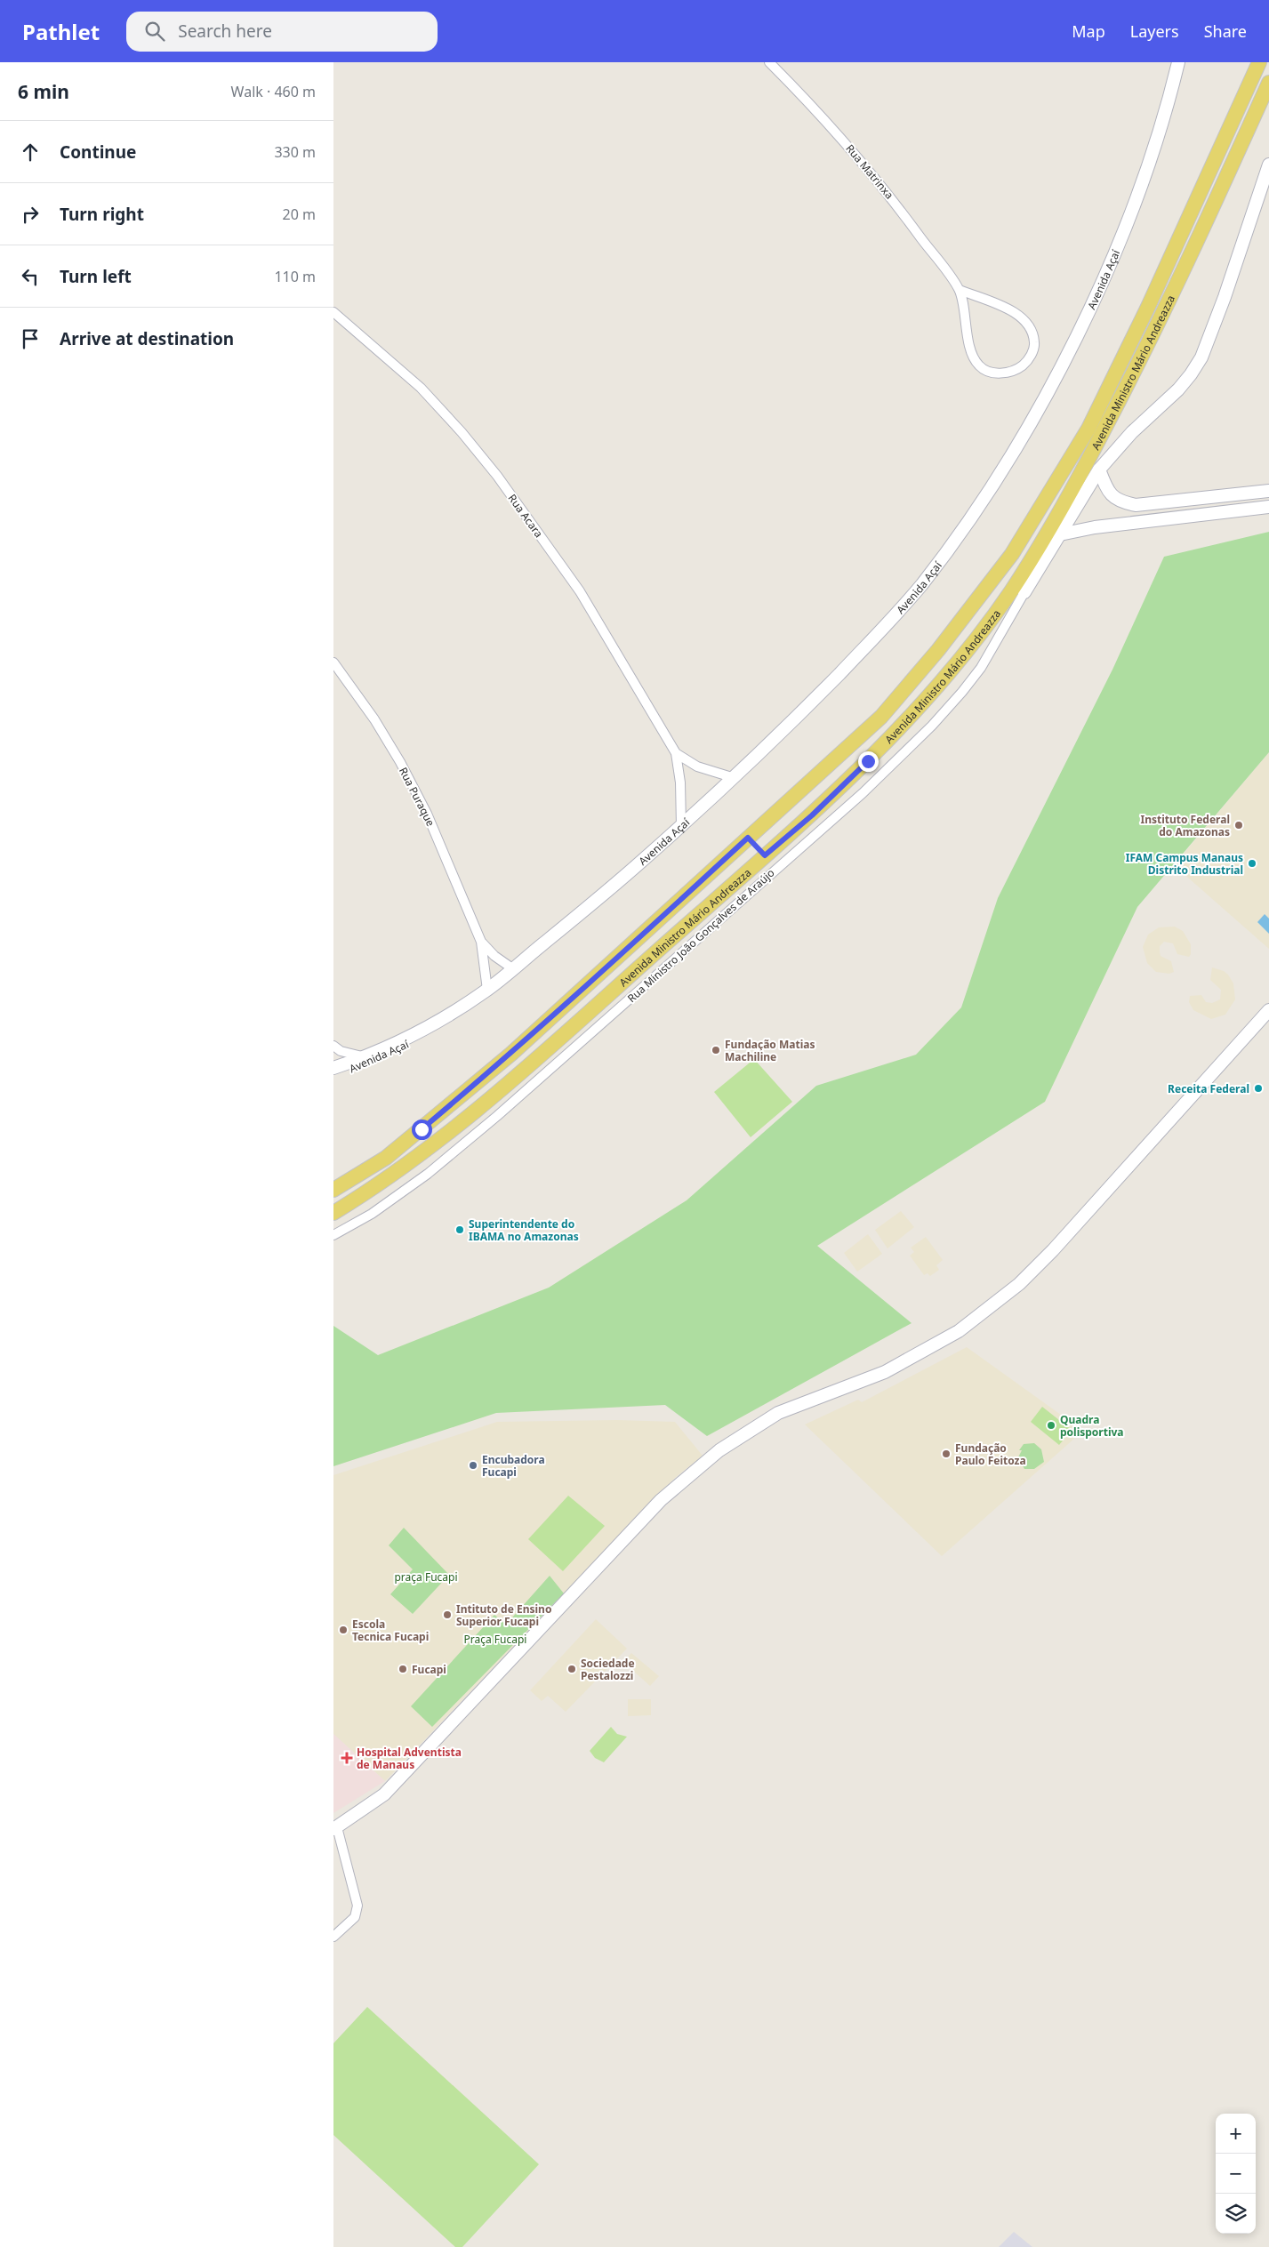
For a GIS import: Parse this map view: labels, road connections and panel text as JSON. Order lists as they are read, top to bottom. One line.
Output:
{"streets":{"main road":["Avenida Ministro Mário Andreazza"],"street":["Rua Matrinxa","Avenida Açaí","Rua Acara","Rua Puraque","Rua Ministro João Gonçalves de Araújo"]},"crossings":[["Avenida Açaí","Rua Acara"],["Avenida Açaí","Rua Puraque"],["Avenida Ministro Mário Andreazza","Rua Ministro João Gonçalves de Araújo"]],"parks":["praça Fucapi","Praça Fucapi"],"places":{"other":["Instituto Federal do Amazonas","IFAM Campus Manaus Distrito Industrial","Fundação Matias Machiline","Receita Federal","Superintendente do IBAMA no Amazonas","Quadra polisportiva","Fundação Paulo Feitoza","Encubadora Fucapi","Intituto de Ensino Superior Fucapi","Escola Tecnica Fucapi","Fucapi","Sociedade Pestalozzi"],"health":["Hospital Adventista de Manaus"]},"page":{"header":"Pathlet","search":"Search here","nav":["Map","Layers","Share"],"heading":["6 min","Walk · 460 m"],"list":[["Continue","330 m"],["Turn right","20 m"],["Turn left","110 m"],"Arrive at destination"],"map_buttons":["+","−"]}}
